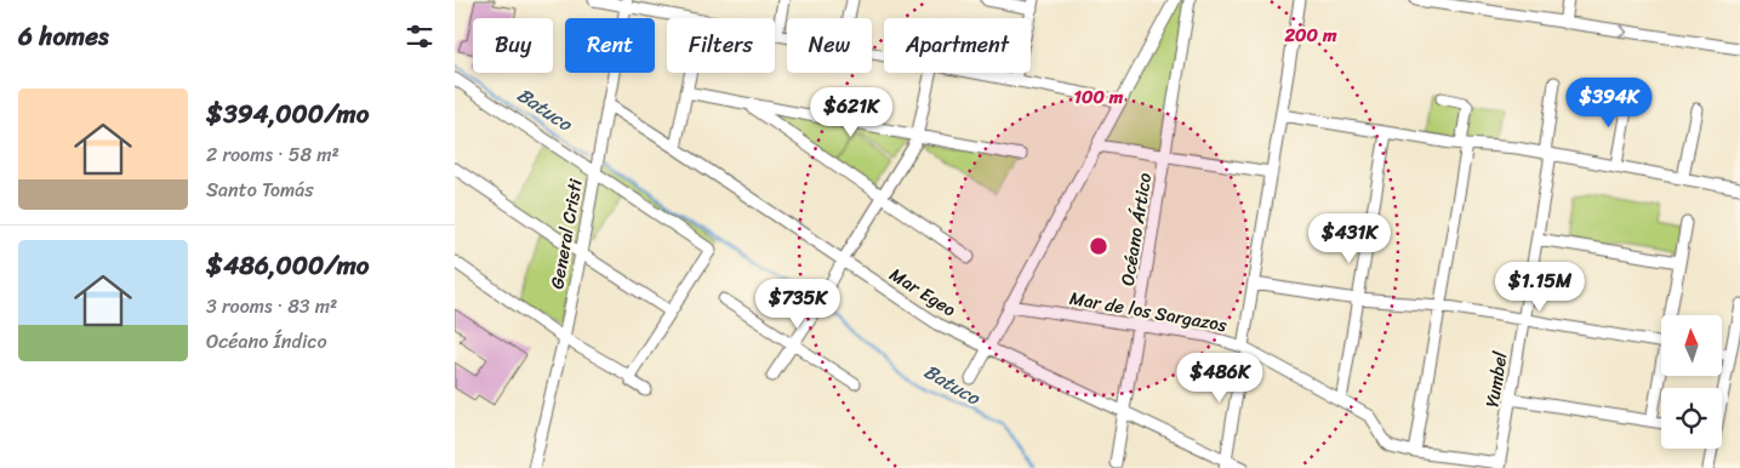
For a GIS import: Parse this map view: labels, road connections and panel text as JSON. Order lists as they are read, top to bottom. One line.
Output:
{"streets":{"street":["Océano Ártico","General Cristi","Mar Egeo","Mar de los Sargazos","Yumbel"]},"crossings":[["Océano Ártico","Mar Egeo"],["Océano Ártico","Mar de los Sargazos"],["General Cristi","Mar Egeo"],["Mar de los Sargazos","Yumbel"]],"water":["Batuco"],"north":"top","page":{"heading":"6 homes","chip":["Buy","Rent","Filters","New","Apartment"],"list":[{"name":"$394,000/mo","note":"2 rooms · 58 m² · Santo Tomás"},{"name":"$486,000/mo","note":"3 rooms · 83 m² · Océano Índico"}],"price":["$394K","$621K","$431K","$1.15M","$735K","$486K"]},"rings":["200 m","100 m"]}
